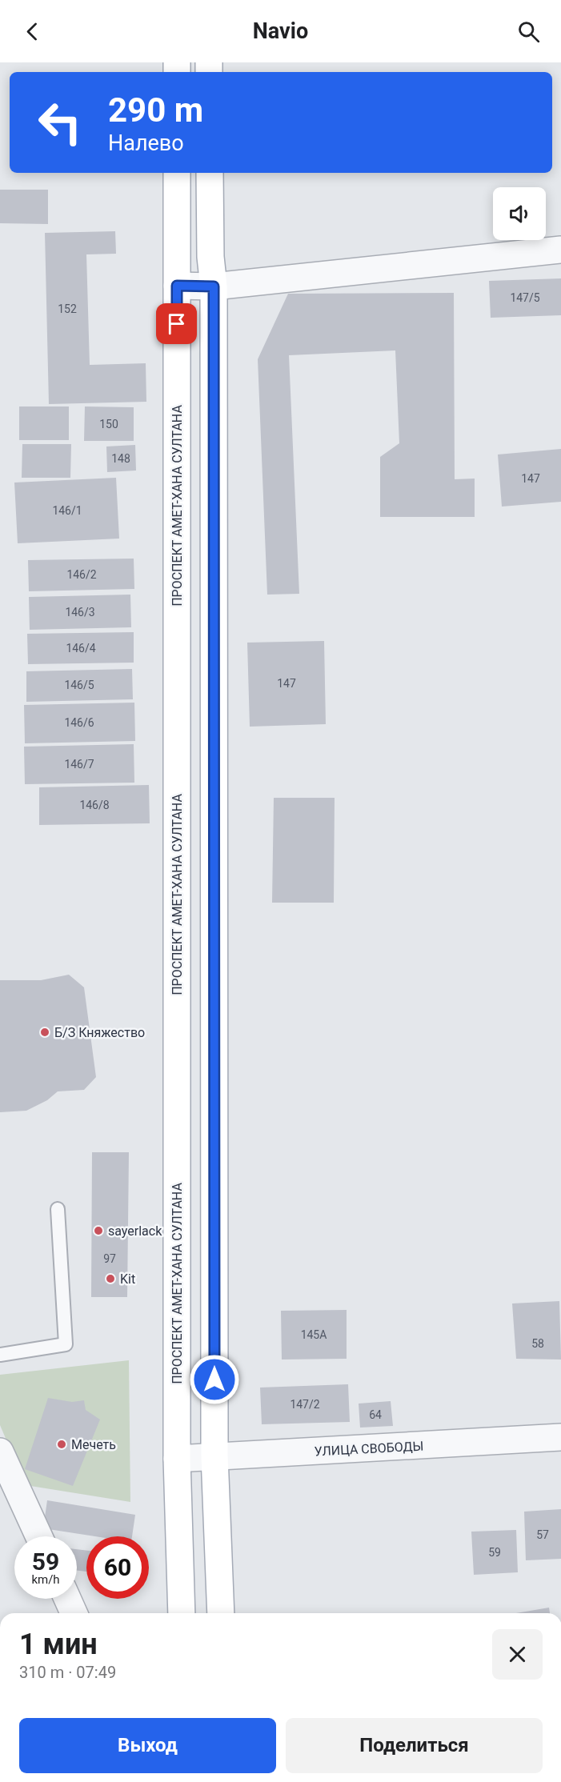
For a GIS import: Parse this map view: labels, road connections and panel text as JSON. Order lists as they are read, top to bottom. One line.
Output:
{"streets":{"main road":["ПРОСПЕКТ АМЕТ-ХАНА СУЛТАНА"],"street":["УЛИЦА СВОБОДЫ"]},"crossings":[["ПРОСПЕКТ АМЕТ-ХАНА СУЛТАНА","УЛИЦА СВОБОДЫ"]],"places":["Б/З Княжество","sayerlack","Kit","Мечеть"],"house_numbers":["147/5","152","150","148","147","146/1","146/2","146/3","146/4","147","146/5","146/6","146/7","146/8","97","145А","58","147/2","64","57","59"],"page":{"header":"Navio","turn":["290 m","Налево"],"speed":"59 km/h","limit":"60","heading":["1 мин","310 m · 07:49"],"buttons":["Выход","Поделиться"]}}
